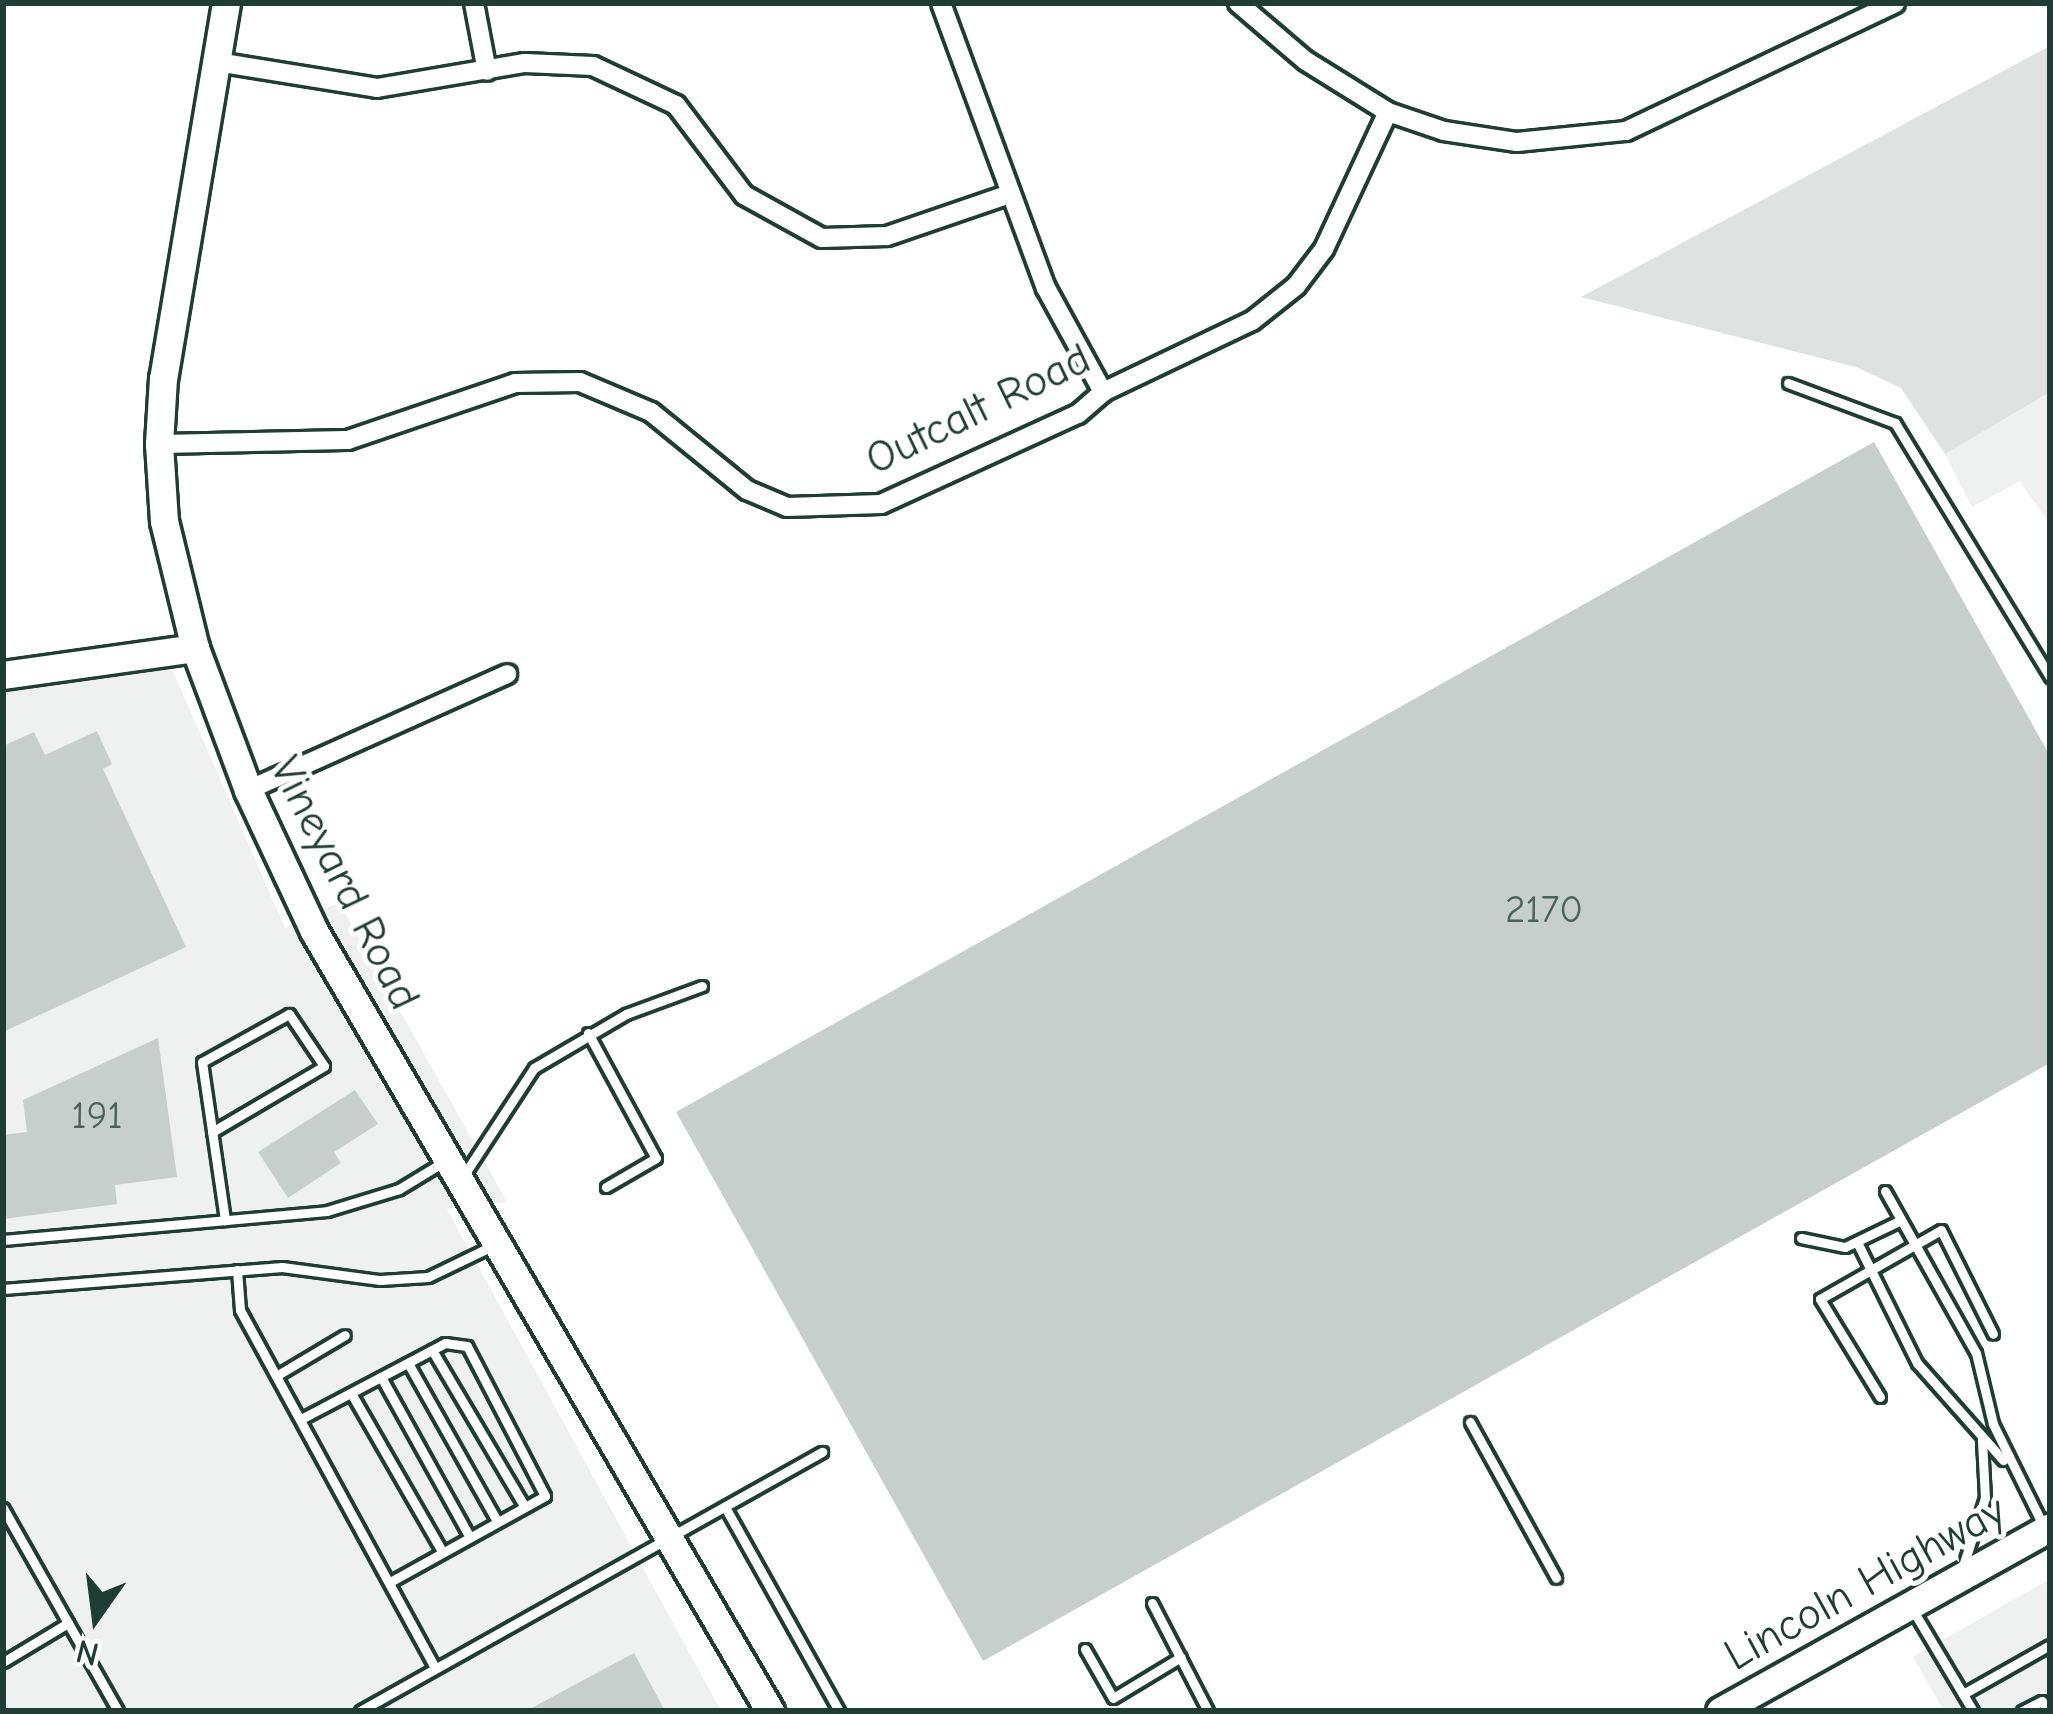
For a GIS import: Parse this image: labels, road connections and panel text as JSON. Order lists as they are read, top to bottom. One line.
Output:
{"streets":{"street":["Outcalt Road","Vineyard Road","Lincoln Highway"]},"crossings":[["Outcalt Road","Vineyard Road"]],"house_numbers":["2170","191"],"north":"bottom"}
